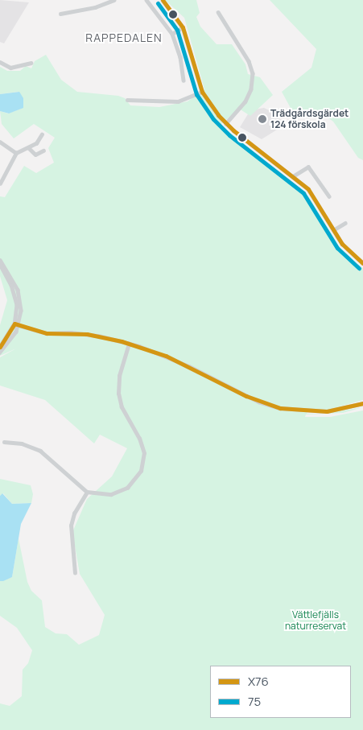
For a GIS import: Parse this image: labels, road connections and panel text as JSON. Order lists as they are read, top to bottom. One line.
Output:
{"districts":["RAPPEDALEN"],"parks":["Vättlefjälls naturreservat"],"places":["Trädgårdsgärdet 124 förskola"],"lines":["transit line X76","transit line 75"],"legend":["X76","75"]}
